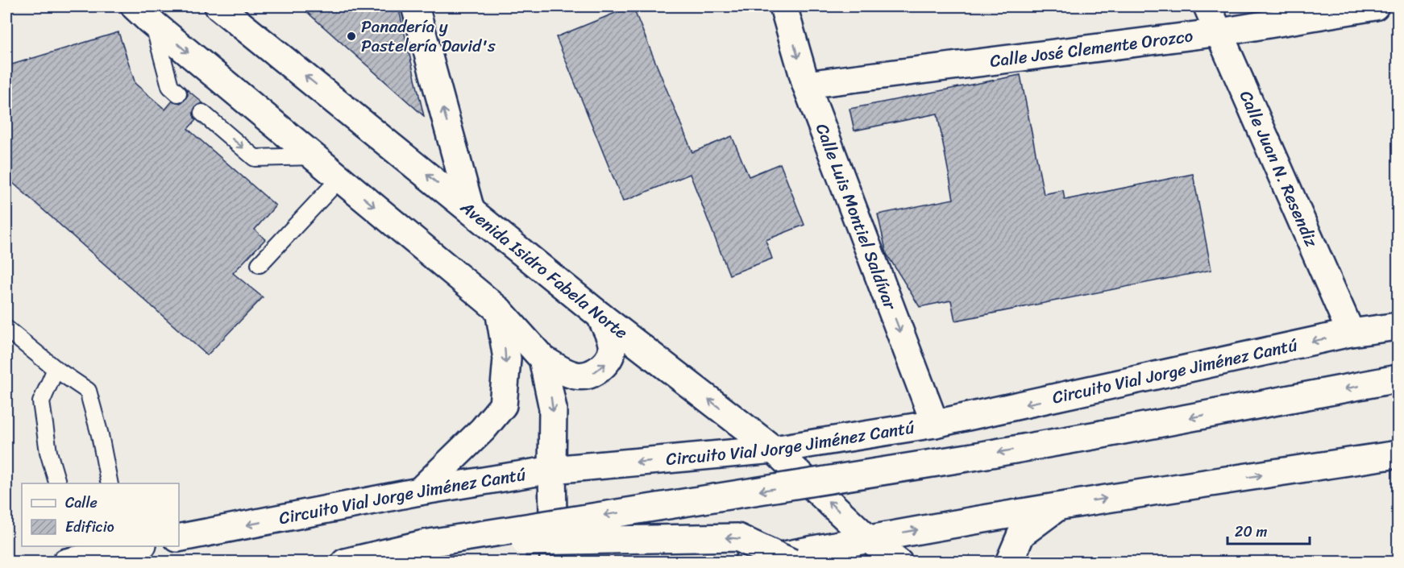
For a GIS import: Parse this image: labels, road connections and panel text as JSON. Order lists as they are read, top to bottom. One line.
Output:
{"streets":{"main road":["Calle José Clemente Orozco","Calle Juan N. Resendiz","Calle Luis Montiel Saldívar","Avenida Isidro Fabela Norte","Circuito Vial Jorge Jiménez Cantú"]},"crossings":[["Calle José Clemente Orozco","Calle Juan N. Resendiz"],["Calle José Clemente Orozco","Calle Luis Montiel Saldívar"],["Calle Juan N. Resendiz","Circuito Vial Jorge Jiménez Cantú"],["Calle Luis Montiel Saldívar","Circuito Vial Jorge Jiménez Cantú"],["Avenida Isidro Fabela Norte","Circuito Vial Jorge Jiménez Cantú"]],"one_way":["Calle Luis Montiel Saldívar"],"places":["Panadería y Pastelería David's"],"legend":["Calle","Edificio"],"scale_bar":"20 m"}
